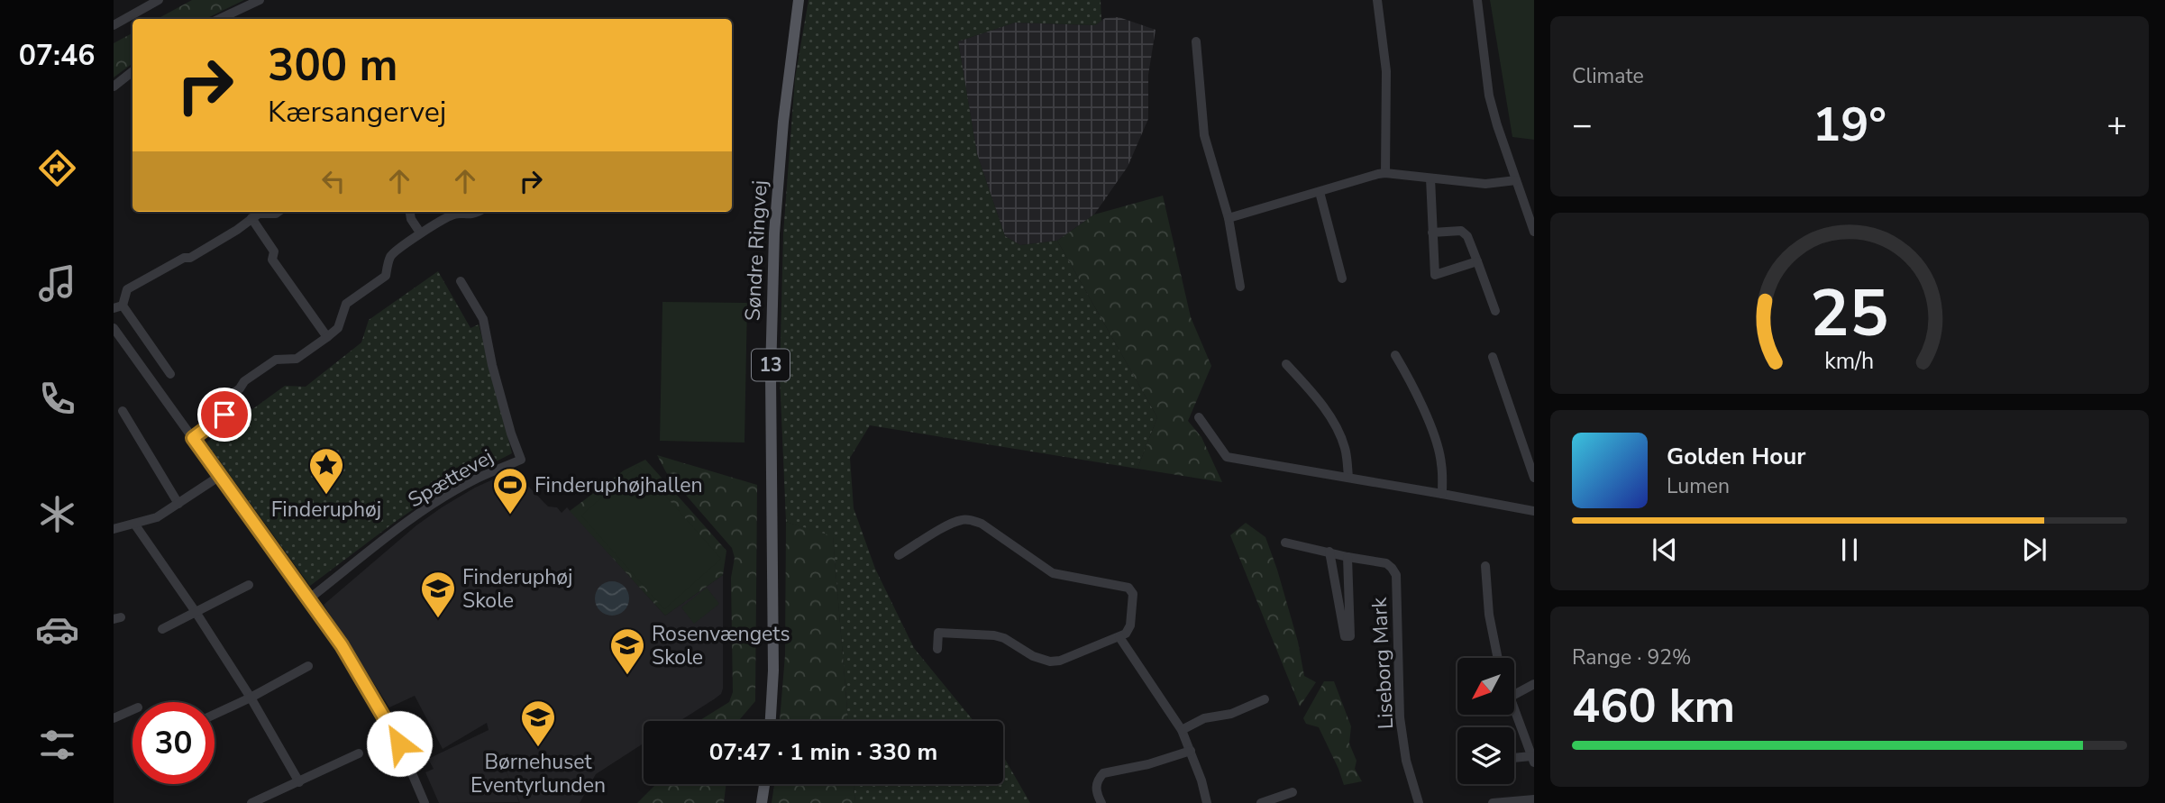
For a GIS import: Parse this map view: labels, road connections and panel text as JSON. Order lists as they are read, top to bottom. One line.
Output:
{"streets":{"main road":["Søndre Ringvej","13"],"street":["Spættevej","Liseborg Mark"]},"places":{"place":["Finderuphøj"],"sports":["Finderuphøjhallen"],"school or university":["Finderuphøj Skole","Rosenvængets Skole","Børnehuset Eventyrlunden"]},"north":"bottom left","page":{"tabs":"07:46","tile":["Climate",["Range · 92%","460 km"]],"turn":["300 m","Kærsangervej"],"heat":["−","19°","+"],"song":["Golden Hour","Lumen"],"limit":"30","trip":"07:47 · 1 min · 330 m","gauge":["25","km/h"]}}
